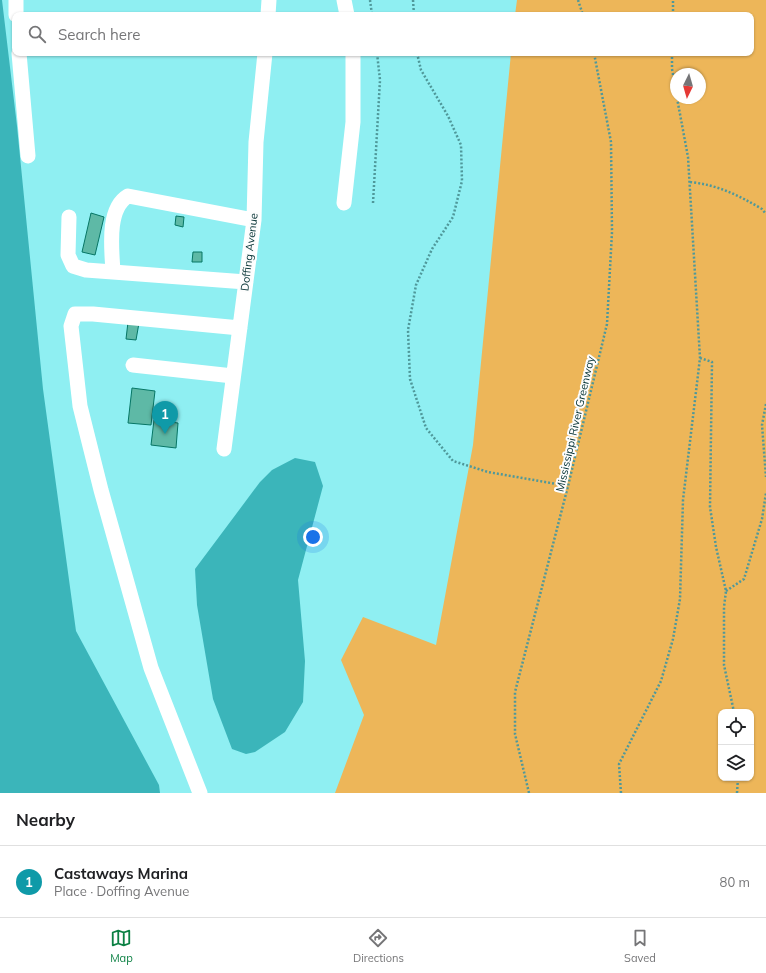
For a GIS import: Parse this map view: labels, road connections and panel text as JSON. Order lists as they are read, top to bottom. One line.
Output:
{"streets":{"street":["Doffing Avenue"],"path":["Mississippi River Greenway"]},"north":"bottom","page":{"search":"Search here","pins":"1","heading":"Nearby","list":[{"mark":"1","name":"Castaways Marina","note":"Place · Doffing Avenue","value":"80 m"}],"nav":["Map","Directions","Saved"]}}
